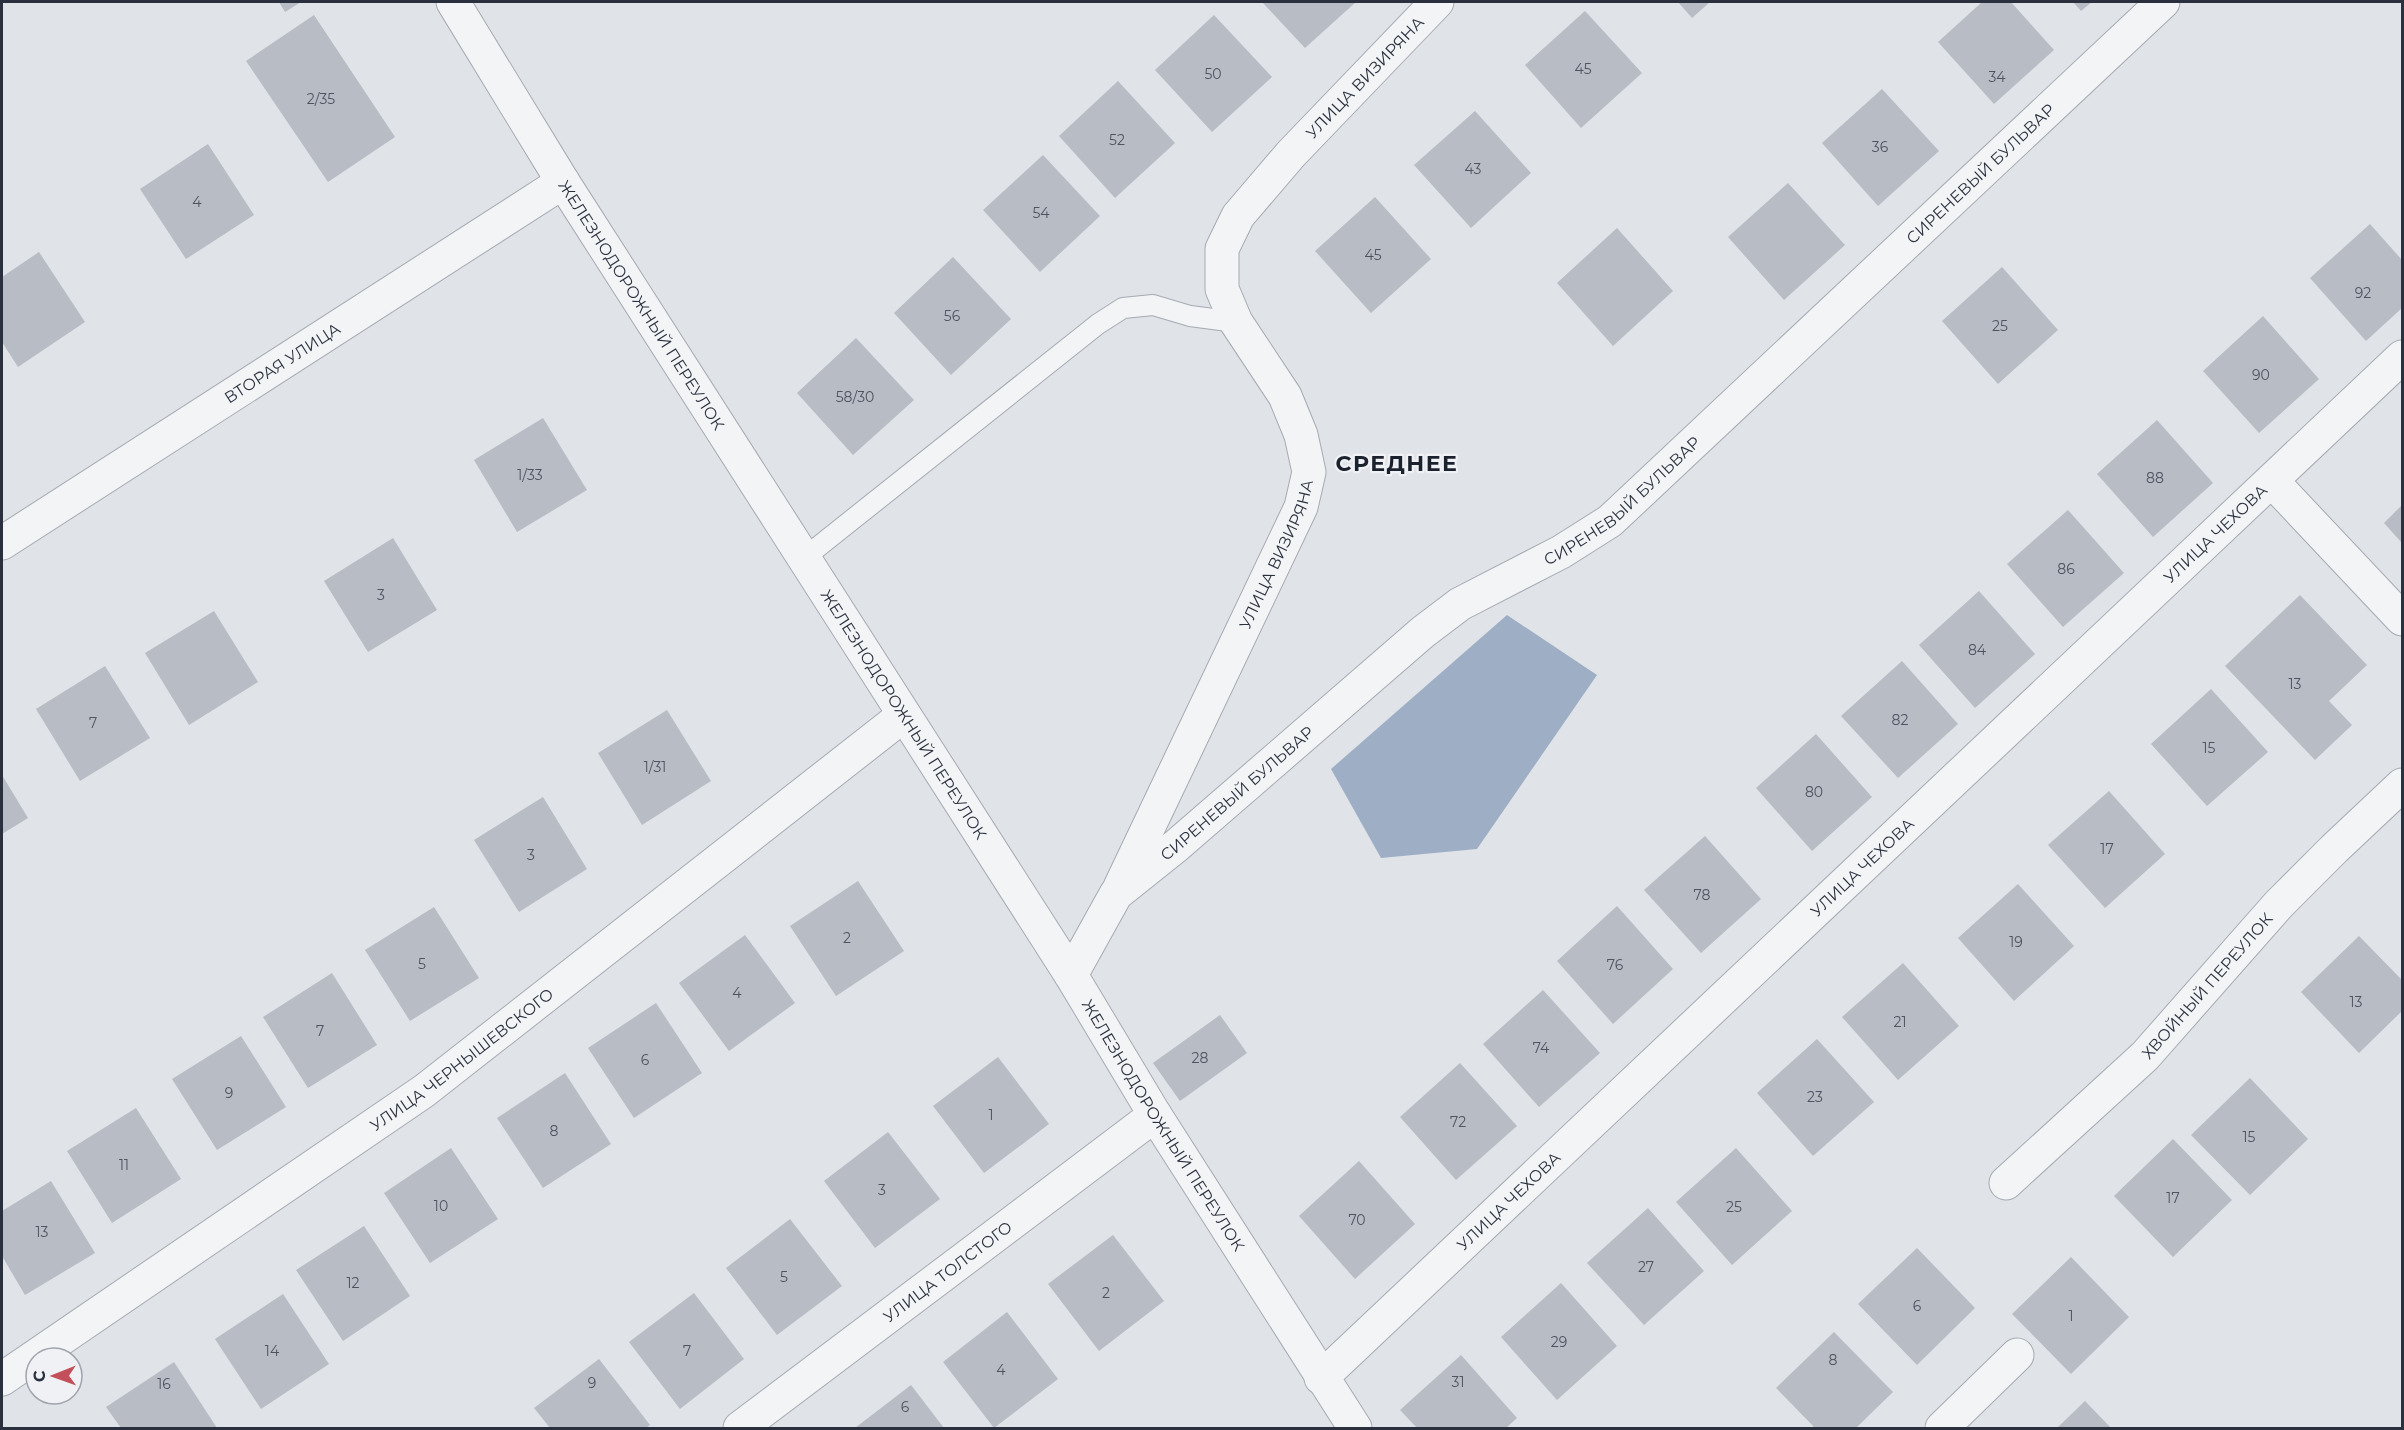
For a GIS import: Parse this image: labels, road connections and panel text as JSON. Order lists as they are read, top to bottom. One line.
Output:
{"streets":{"street":["УЛИЦА ВИЗИРЯНА","СИРЕНЕВЫЙ БУЛЬВАР","ЖЕЛЕЗНОДОРОЖНЫЙ ПЕРЕУЛОК","ВТОРАЯ УЛИЦА","УЛИЦА ЧЕХОВА","ХВОЙНЫЙ ПЕРЕУЛОК","УЛИЦА ЧЕРНЫШЕВСКОГО","УЛИЦА ТОЛСТОГО"]},"crossings":[["УЛИЦА ВИЗИРЯНА","СИРЕНЕВЫЙ БУЛЬВАР"],["СИРЕНЕВЫЙ БУЛЬВАР","ЖЕЛЕЗНОДОРОЖНЫЙ ПЕРЕУЛОК"],["ЖЕЛЕЗНОДОРОЖНЫЙ ПЕРЕУЛОК","ВТОРАЯ УЛИЦА"],["ЖЕЛЕЗНОДОРОЖНЫЙ ПЕРЕУЛОК","УЛИЦА ЧЕХОВА"],["ЖЕЛЕЗНОДОРОЖНЫЙ ПЕРЕУЛОК","УЛИЦА ЧЕРНЫШЕВСКОГО"],["ЖЕЛЕЗНОДОРОЖНЫЙ ПЕРЕУЛОК","УЛИЦА ТОЛСТОГО"]],"districts":["СРЕДНЕЕ"],"house_numbers":["45","50","34","2/35","52","36","43","4","54","45","92","56","25","90","58/30","1/33","88","86","3","84","13","82","7","15","1/31","80","17","3","78","2","19","5","76","4","13","21","7","74","28","6","9","23","1","72","8","15","11","3","17","10","25","70","13","27","5","12","2","6","1","29","14","7","8","4","31","9","16","6"],"north":"left"}
